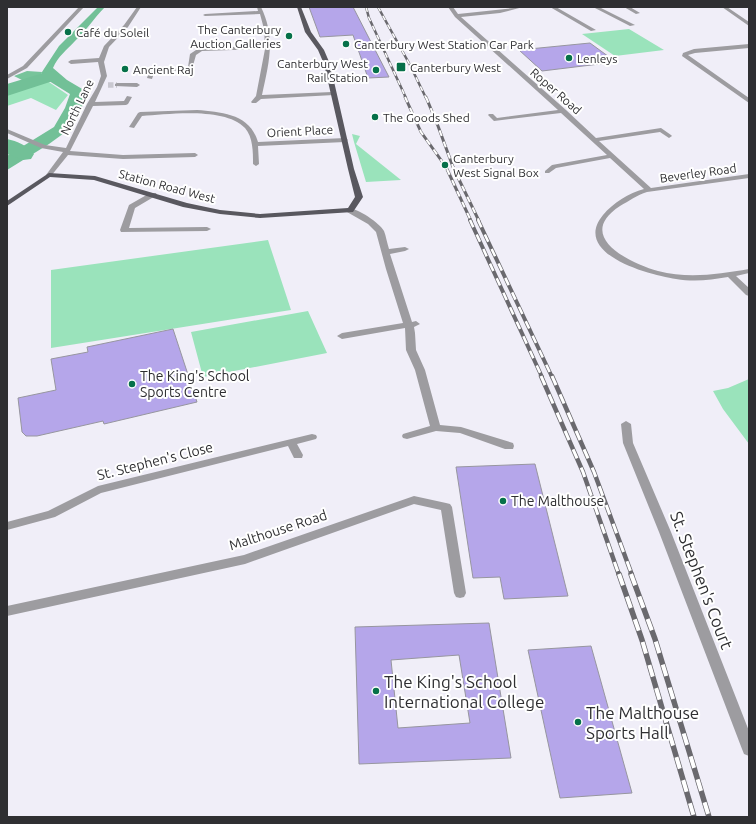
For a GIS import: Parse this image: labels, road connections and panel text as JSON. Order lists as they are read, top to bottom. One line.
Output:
{"streets":{"main road":["Station Road West"],"street":["Roper Road","North Lane","Orient Place","Beverley Road","St. Stephen's Close","Malthouse Road","St. Stephen's Court"]},"crossings":[["Roper Road","Beverley Road"],["North Lane","Station Road West"]],"places":{"other":["Café du Soleil","The Canterbury Auction Galleries","Canterbury West Station Car Park","Lenleys","Ancient Raj","Canterbury West Rail Station","The Goods Shed","Canterbury West Signal Box","The King's School Sports Centre","The Malthouse","The King's School International College","The Malthouse Sports Hall"],"transit":["Canterbury West"]}}
